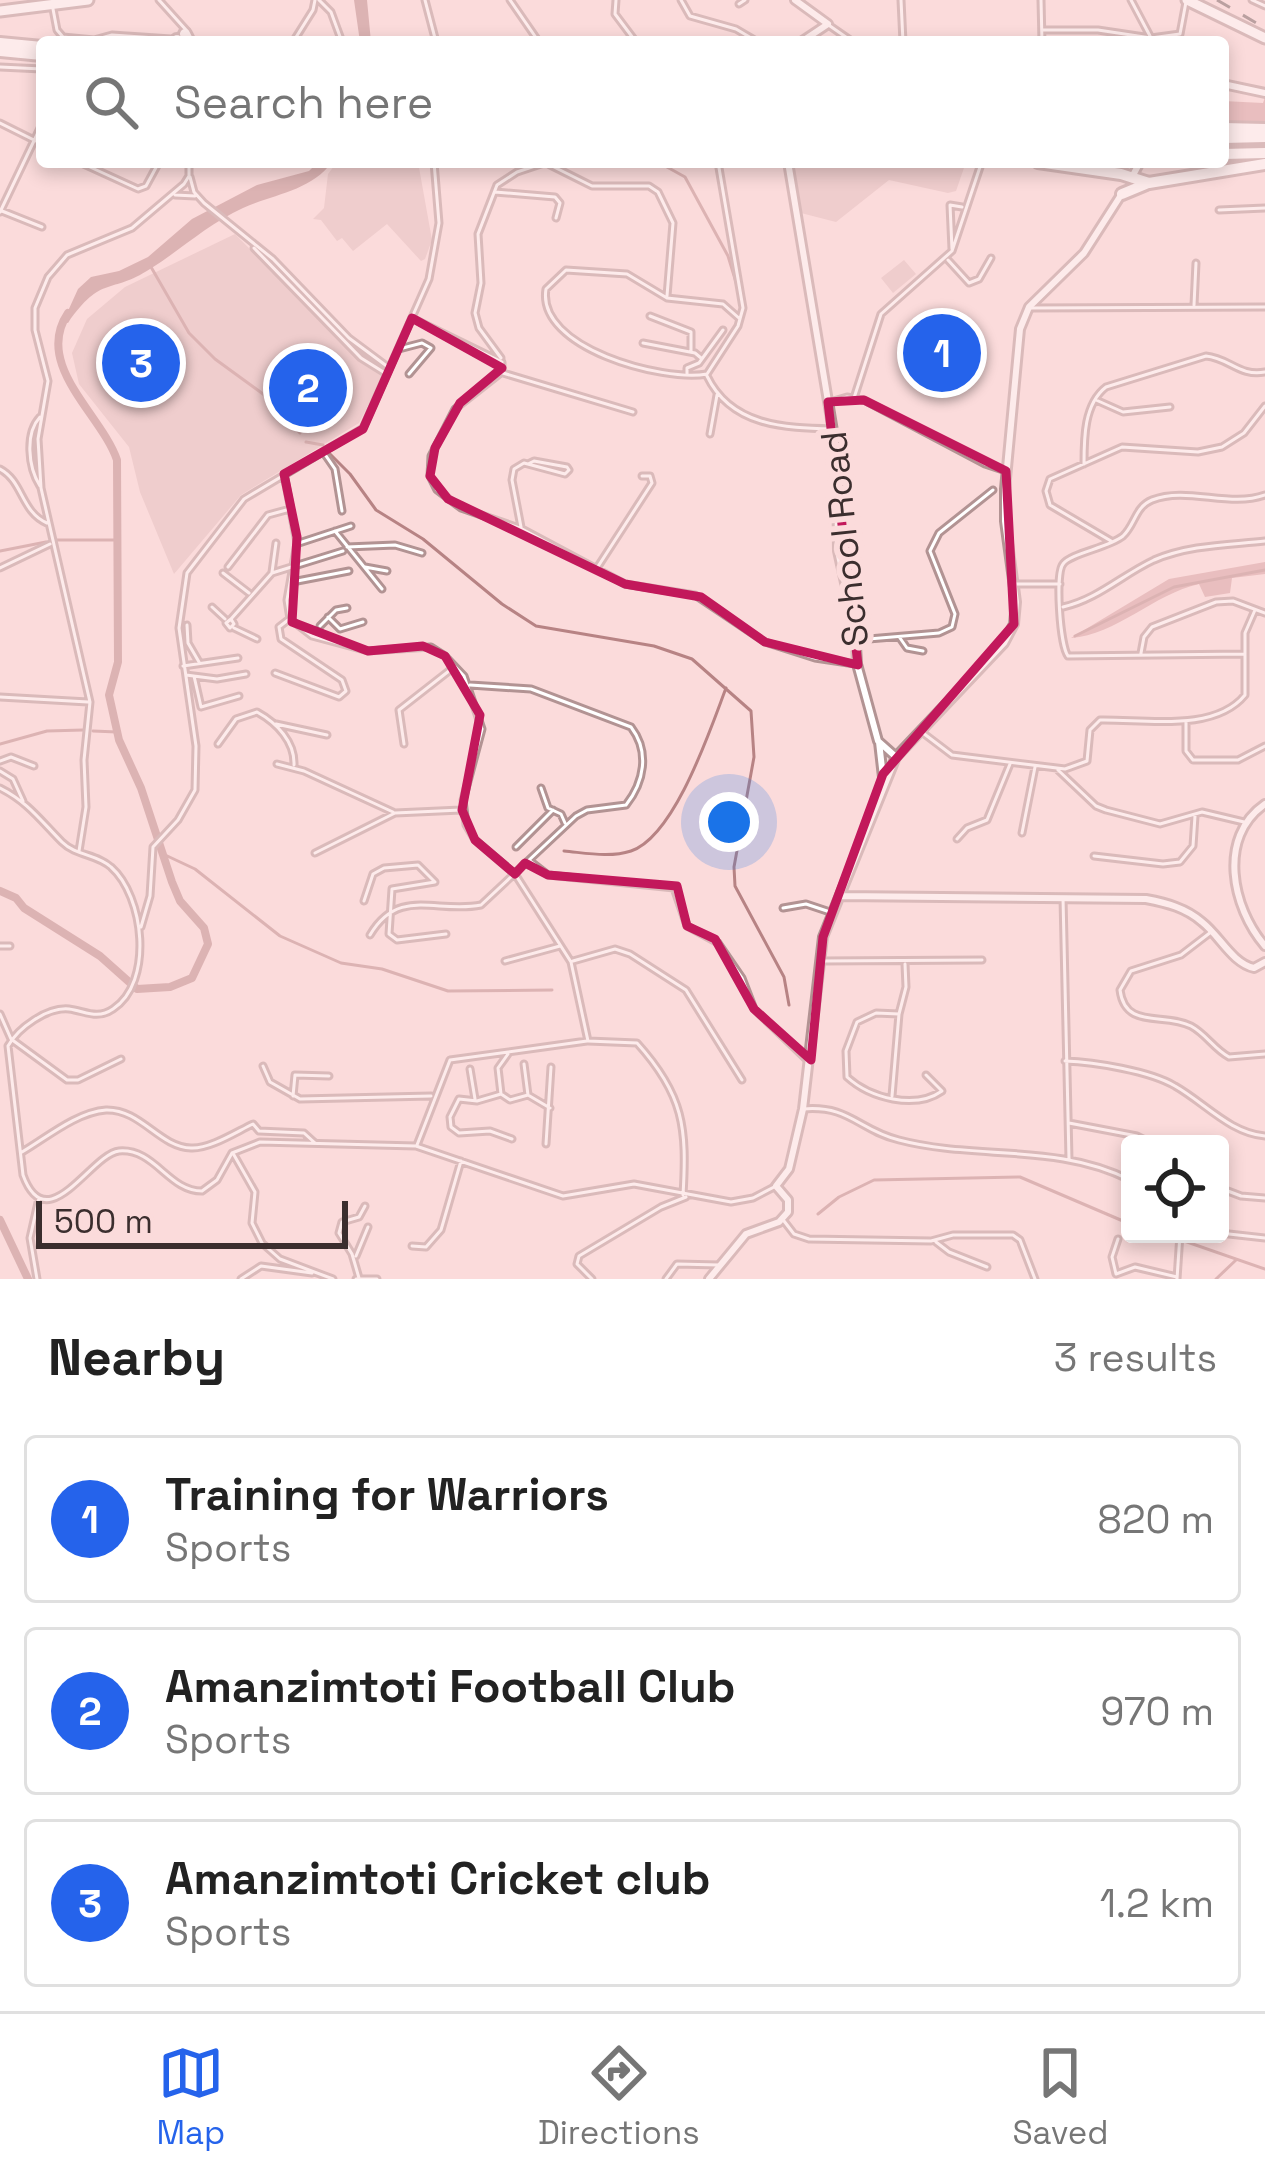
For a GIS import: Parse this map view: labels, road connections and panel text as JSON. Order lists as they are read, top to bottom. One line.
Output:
{"streets":{"street":["School Road"]},"scale_bar":"500 m","page":{"search":"Search here","pins":["1","3","2"],"scale":"500 m","heading":["Nearby","3 results"],"list":[{"mark":"1","name":"Training for Warriors","note":"Sports","value":"820 m"},{"mark":"2","name":"Amanzimtoti Football Club","note":"Sports","value":"970 m"},{"mark":"3","name":"Amanzimtoti Cricket club","note":"Sports","value":"1.2 km"}],"nav":["Map","Directions","Saved"]}}
